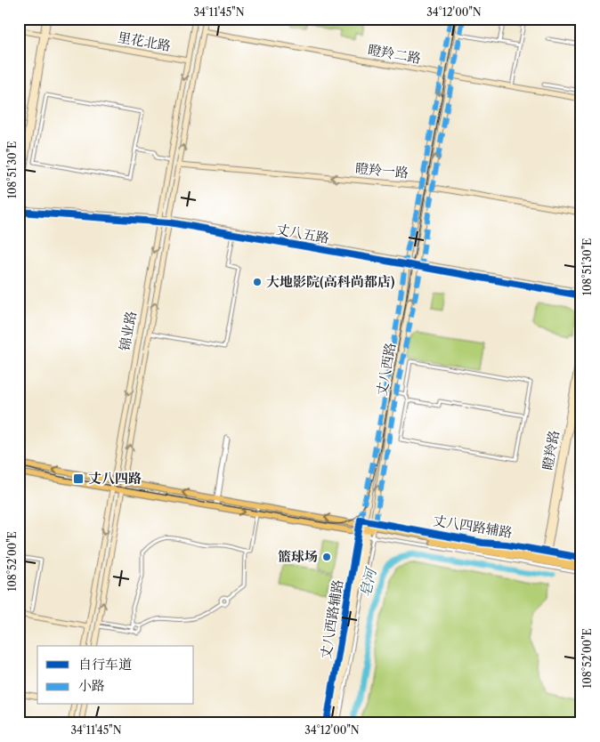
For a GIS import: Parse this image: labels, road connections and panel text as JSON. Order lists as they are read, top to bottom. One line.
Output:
{"streets":{"street":["里花北路","瞪羚二路","瞪羚一路","丈八五路","锦业路","丈八西路","瞪羚路","丈八四路辅路","丈八西路辅路"]},"crossings":[["里花北路","锦业路"],["瞪羚二路","锦业路"],["瞪羚二路","丈八西路"],["瞪羚一路","锦业路"],["瞪羚一路","丈八西路"],["丈八五路","锦业路"],["丈八五路","丈八西路"],["丈八西路","丈八四路辅路"],["丈八西路","丈八西路辅路"],["瞪羚路","丈八四路辅路"],["丈八四路辅路","丈八西路辅路"]],"one_way":["瞪羚一路"],"water":["皂河"],"places":{"other":["大地影院(高科尚都店)","篮球场"],"transit":["丈八四路"]},"legend":["自行车道","小路"],"coordinates":["34°11'45\"N","34°12'00\"N","108°51'30\"E","108°52'00\"E"]}
